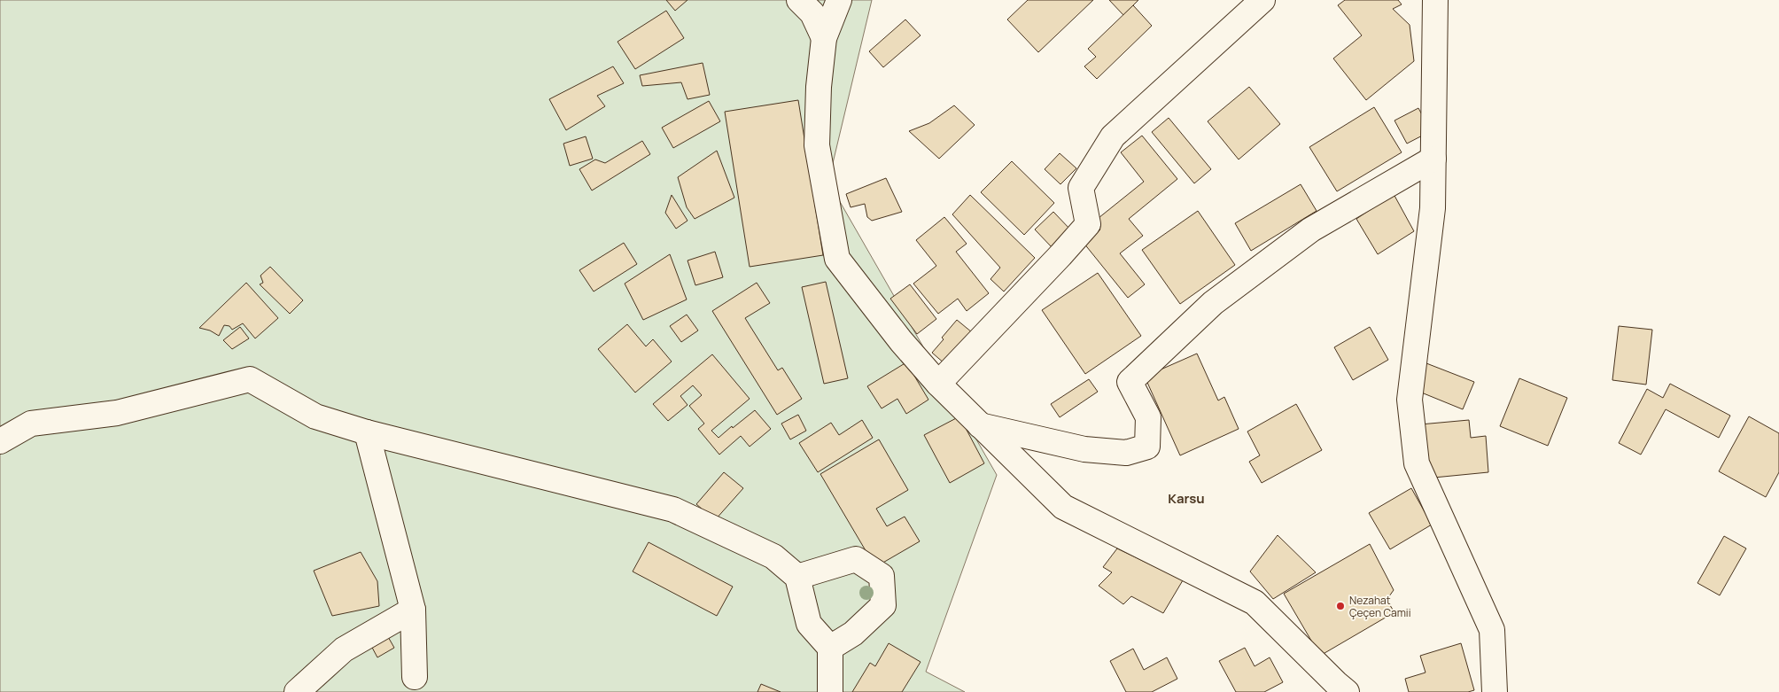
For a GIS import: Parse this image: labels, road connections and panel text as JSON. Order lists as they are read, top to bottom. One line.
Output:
{"districts":["Karsu"],"places":["Nezahat Çeçen Camii"]}
